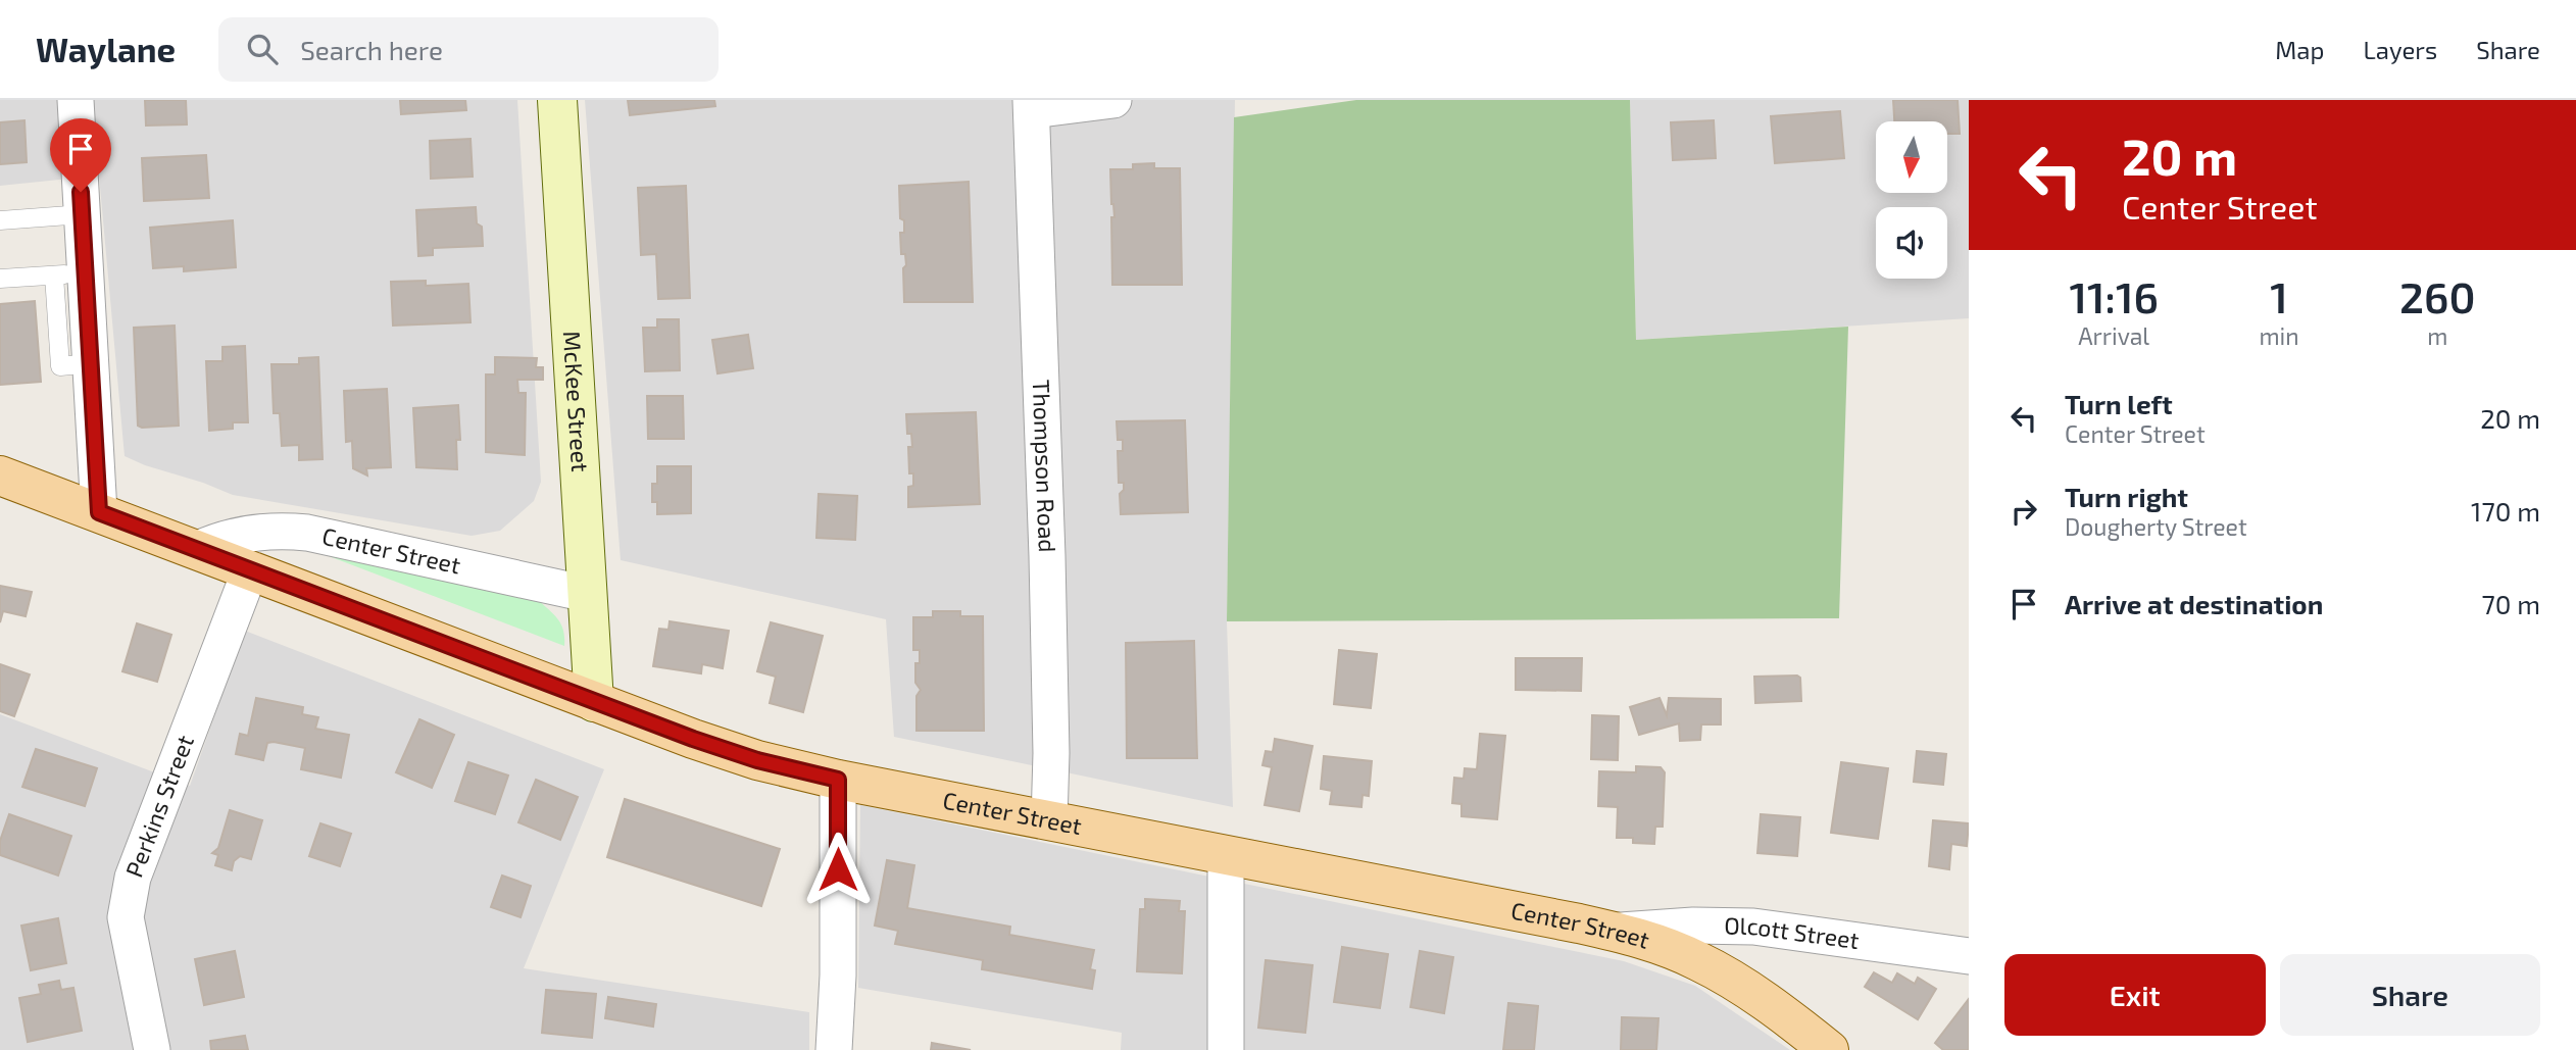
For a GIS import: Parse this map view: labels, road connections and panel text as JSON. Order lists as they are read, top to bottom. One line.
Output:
{"streets":{"main road":["McKee Street","Center Street"],"street":["Thompson Road","Perkins Street","Olcott Street"]},"crossings":[["McKee Street","Center Street"],["Thompson Road","Center Street"],["Center Street","Perkins Street"],["Center Street","Olcott Street"]],"north":"bottom","page":{"header":"Waylane","search":"Search here","nav":["Map","Layers","Share"],"turn":["20 m","Center Street"],"eta":["11:16","Arrival","1","min","260","m"],"list":[{"name":"Turn left","note":"Center Street","value":"20 m"},{"name":"Turn right","note":"Dougherty Street","value":"170 m"},{"name":"Arrive at destination","value":"70 m"}],"buttons":["Exit","Share"]}}
